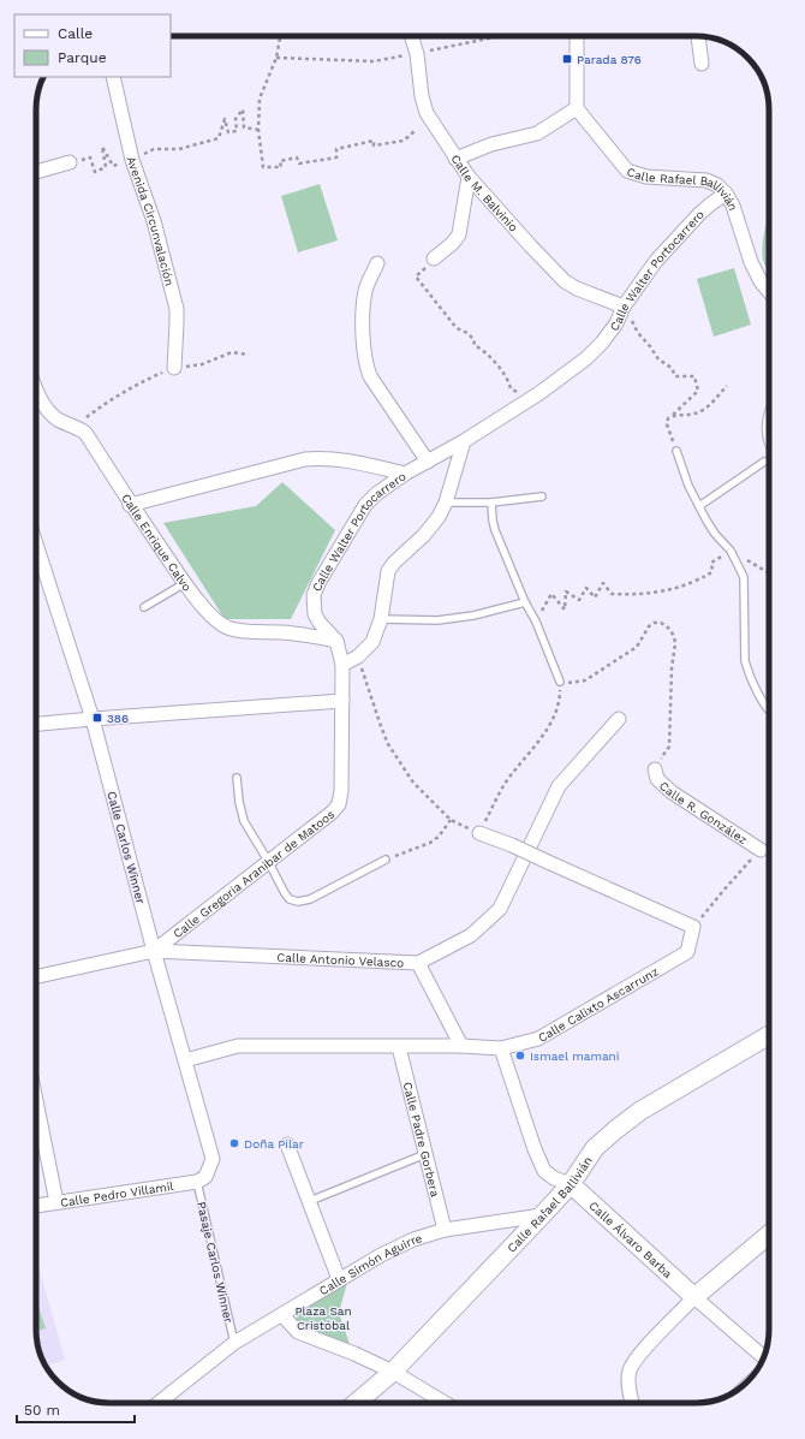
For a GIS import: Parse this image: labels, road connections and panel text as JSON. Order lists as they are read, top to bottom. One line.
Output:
{"streets":{"street":["Calle Rafael Ballivián","Calle M. Balvinio","Avenida Circunvalación","Calle Walter Portocarrero","Calle Enrique Calvo","Calle R. González","Calle Carlos Winner","Calle Gregoria Aranibar de Matoos","Calle Antonio Velasco","Calle Calixto Ascarrunz","Calle Padre Gorbera","Calle Pedro Villamil","Calle Álvaro Barba","Calle Simón Aguirre"],"lane":["Pasaje Carlos Winner"]},"crossings":[["Calle Rafael Ballivián","Calle Walter Portocarrero"],["Calle Rafael Ballivián","Calle Álvaro Barba"],["Calle Rafael Ballivián","Calle Simón Aguirre"],["Calle M. Balvinio","Calle Walter Portocarrero"],["Calle Walter Portocarrero","Calle Enrique Calvo"],["Calle Walter Portocarrero","Calle Gregoria Aranibar de Matoos"],["Calle Carlos Winner","Calle Gregoria Aranibar de Matoos"],["Calle Carlos Winner","Calle Antonio Velasco"],["Calle Carlos Winner","Calle Calixto Ascarrunz"],["Calle Carlos Winner","Calle Pedro Villamil"],["Calle Carlos Winner","Pasaje Carlos Winner"],["Calle Gregoria Aranibar de Matoos","Calle Antonio Velasco"],["Calle Calixto Ascarrunz","Calle Padre Gorbera"],["Calle Calixto Ascarrunz","Calle Álvaro Barba"],["Calle Padre Gorbera","Calle Simón Aguirre"],["Calle Pedro Villamil","Pasaje Carlos Winner"],["Pasaje Carlos Winner","Calle Simón Aguirre"]],"parks":["Plaza San Cristóbal"],"places":{"transit":["Parada 876","386"],"other":["Ismael mamani","Doña Pilar"]},"legend":["Calle","Parque"],"scale_bar":"50 m"}
